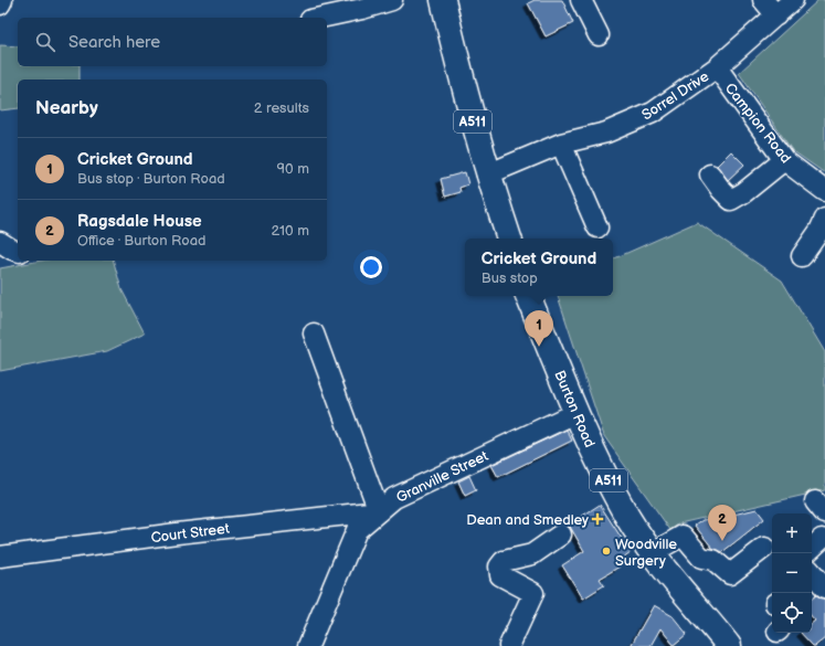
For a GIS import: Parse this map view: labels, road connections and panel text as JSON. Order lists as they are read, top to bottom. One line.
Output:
{"streets":{"highway":["A511","Burton Road"],"street":["Sorrel Drive","Campion Road","Granville Street","Court Street"]},"crossings":[["Sorrel Drive","A511"],["Sorrel Drive","Campion Road"],["Burton Road","Granville Street"],["Granville Street","Court Street"]],"places":{"health":["Dean and Smedley"],"other":["Woodville Surgery"]},"page":{"search":"Search here","heading":["Nearby","2 results"],"list":[{"mark":"1","name":"Cricket Ground","note":"Bus stop · Burton Road","value":"90 m"},{"mark":"2","name":"Ragsdale House","note":"Office · Burton Road","value":"210 m"}],"popup":["Cricket Ground","Bus stop"],"pins":["1","2"],"map_buttons":["+","−"]}}
